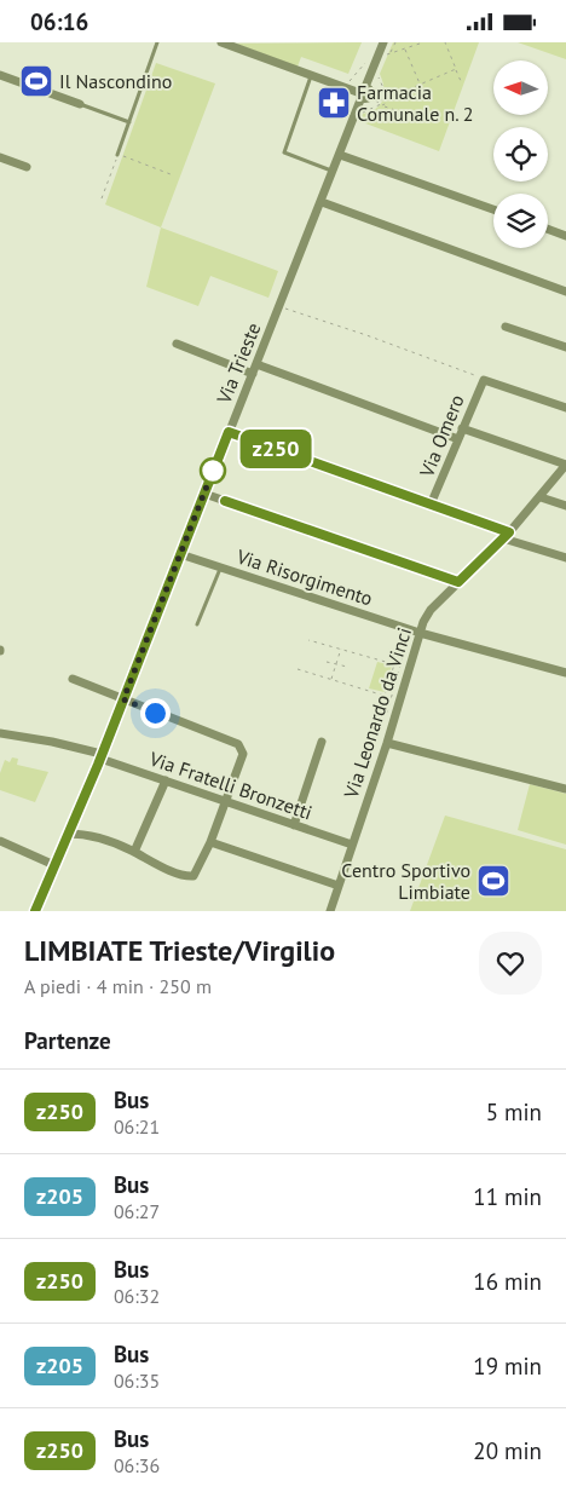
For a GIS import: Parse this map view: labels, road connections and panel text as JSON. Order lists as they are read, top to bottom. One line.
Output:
{"streets":{"street":["Via Trieste","Via Omero","Via Risorgimento","Via Leonardo da Vinci","Via Fratelli Bronzetti"]},"crossings":[["Via Trieste","Via Risorgimento"],["Via Trieste","Via Fratelli Bronzetti"],["Via Risorgimento","Via Leonardo da Vinci"],["Via Leonardo da Vinci","Via Fratelli Bronzetti"]],"places":{"sports":["Il Nascondino","Centro Sportivo Limbiate"],"pharmacy":["Farmacia Comunale n. 2"]},"lines":["bus line z250"],"north":"left","page":{"status":"06:16","on_map":"z250","heading":[["LIMBIATE Trieste/Virgilio","A piedi · 4 min · 250 m"],"Partenze"],"list":[{"mark":"z250","name":"Bus","note":"06:21","value":"5 min"},{"mark":"z205","name":"Bus","note":"06:27","value":"11 min"},{"mark":"z250","name":"Bus","note":"06:32","value":"16 min"},{"mark":"z205","name":"Bus","note":"06:35","value":"19 min"},{"mark":"z250","name":"Bus","note":"06:36","value":"20 min"}]}}
